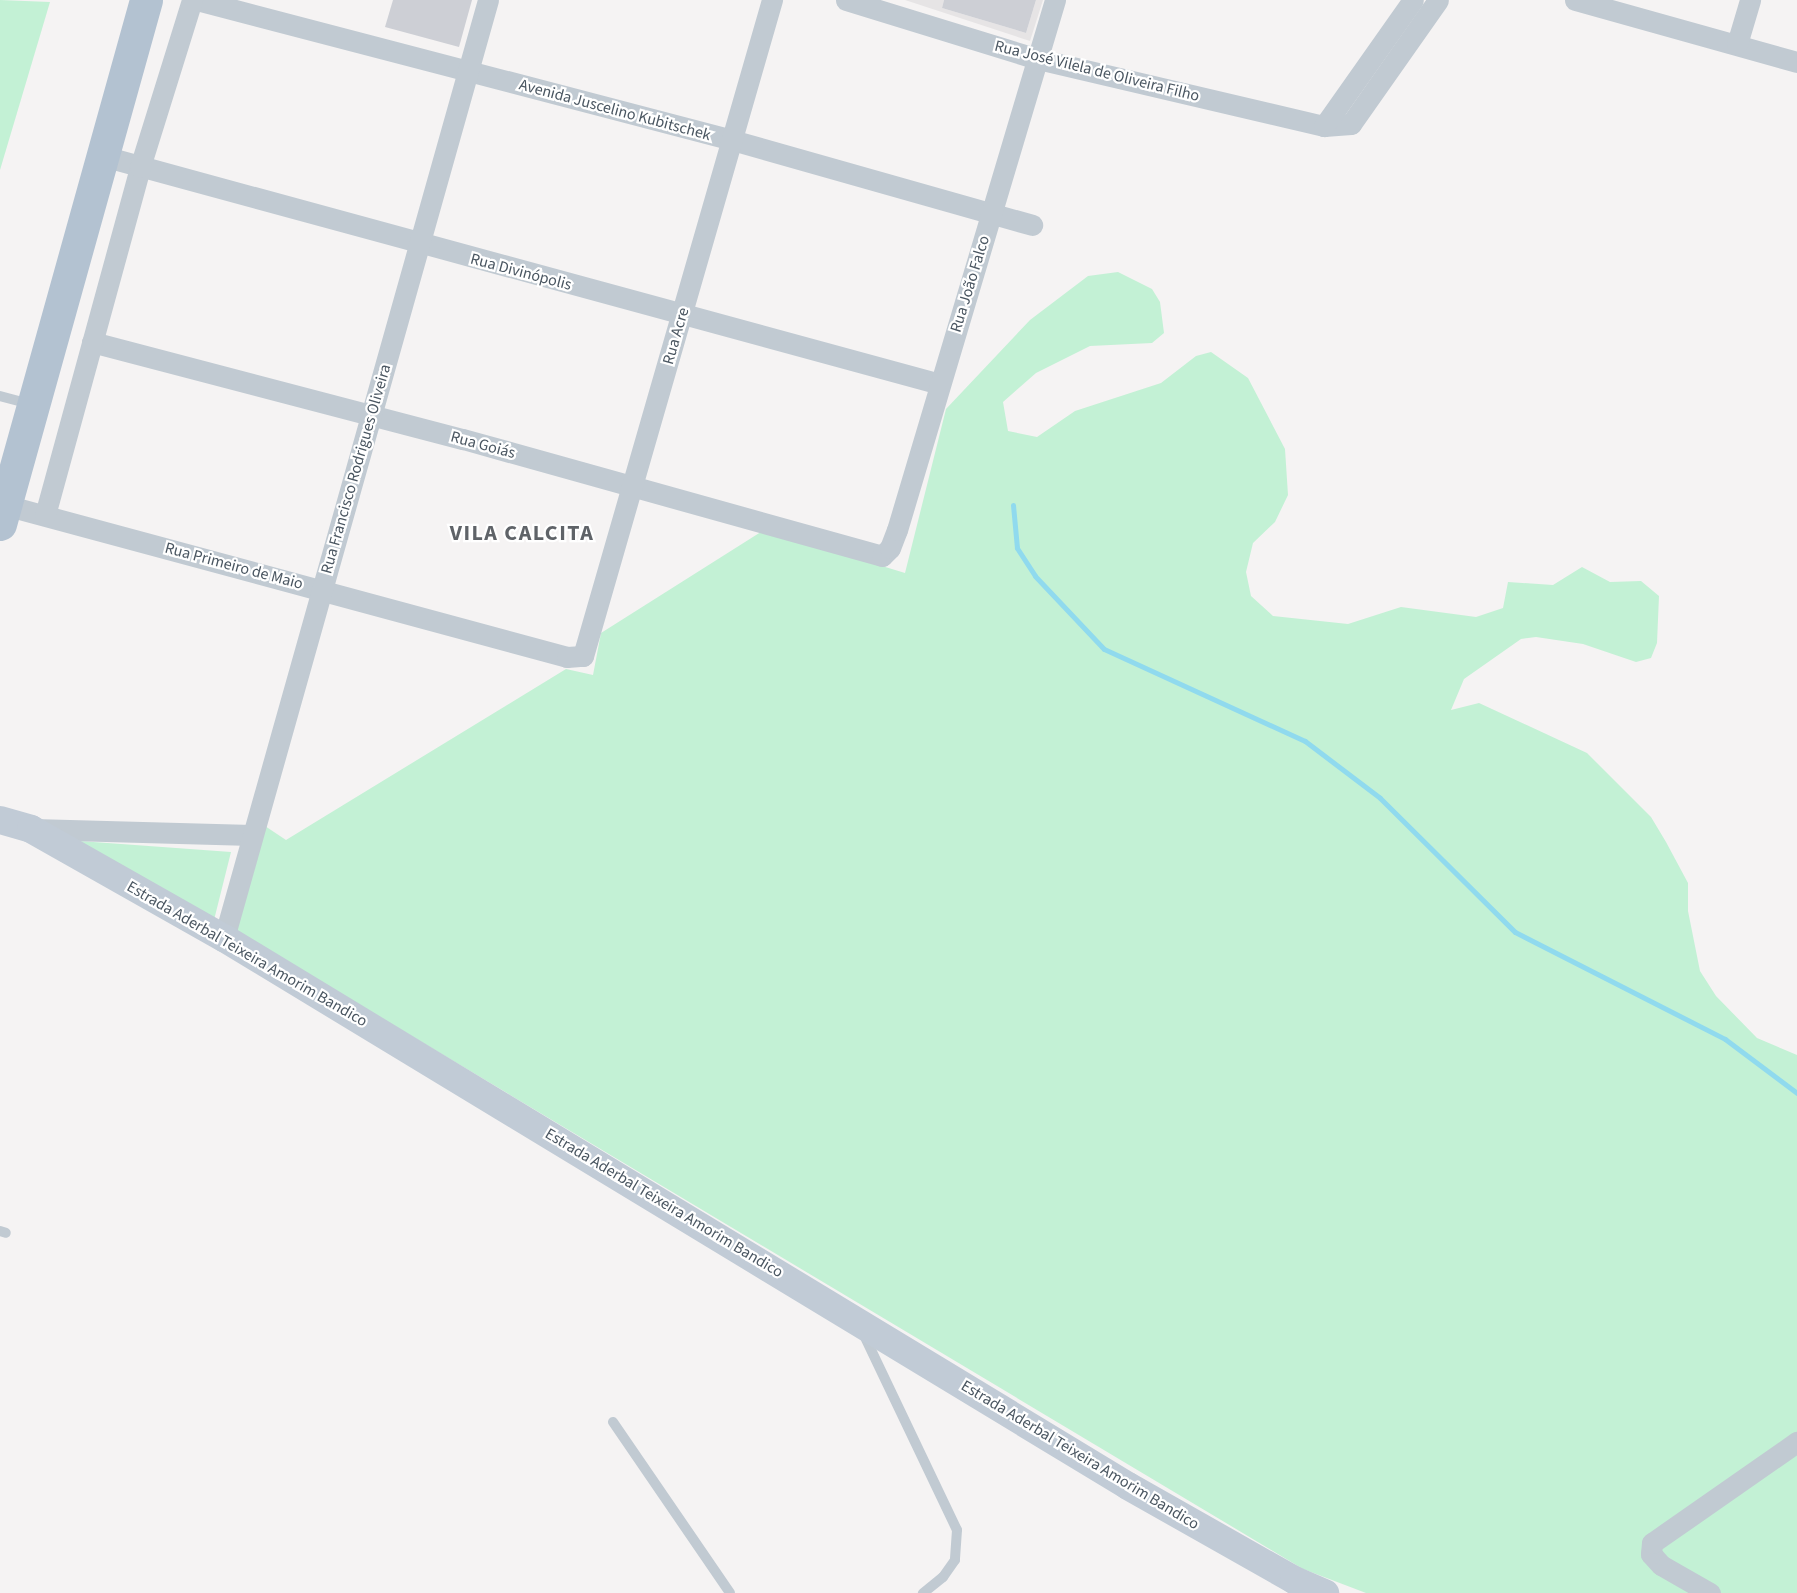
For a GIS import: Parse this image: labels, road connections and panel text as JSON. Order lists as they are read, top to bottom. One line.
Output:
{"streets":{"main road":["Estrada Aderbal Teixeira Amorim Bandico"],"street":["Rua José Vilela de Oliveira Filho","Avenida Juscelino Kubitschek","Rua Divinópolis","Rua João Falco","Rua Acre","Rua Goiás","Rua Francisco Rodrigues Oliveira","Rua Primeiro de Maio"]},"crossings":[["Rua José Vilela de Oliveira Filho","Rua João Falco"],["Avenida Juscelino Kubitschek","Rua João Falco"],["Avenida Juscelino Kubitschek","Rua Acre"],["Avenida Juscelino Kubitschek","Rua Francisco Rodrigues Oliveira"],["Rua Divinópolis","Rua João Falco"],["Rua Divinópolis","Rua Acre"],["Rua Divinópolis","Rua Francisco Rodrigues Oliveira"],["Rua João Falco","Rua Goiás"],["Rua Acre","Rua Goiás"],["Rua Acre","Rua Primeiro de Maio"],["Rua Goiás","Rua Francisco Rodrigues Oliveira"],["Rua Francisco Rodrigues Oliveira","Rua Primeiro de Maio"],["Rua Francisco Rodrigues Oliveira","Estrada Aderbal Teixeira Amorim Bandico"]],"districts":["VILA CALCITA"]}
